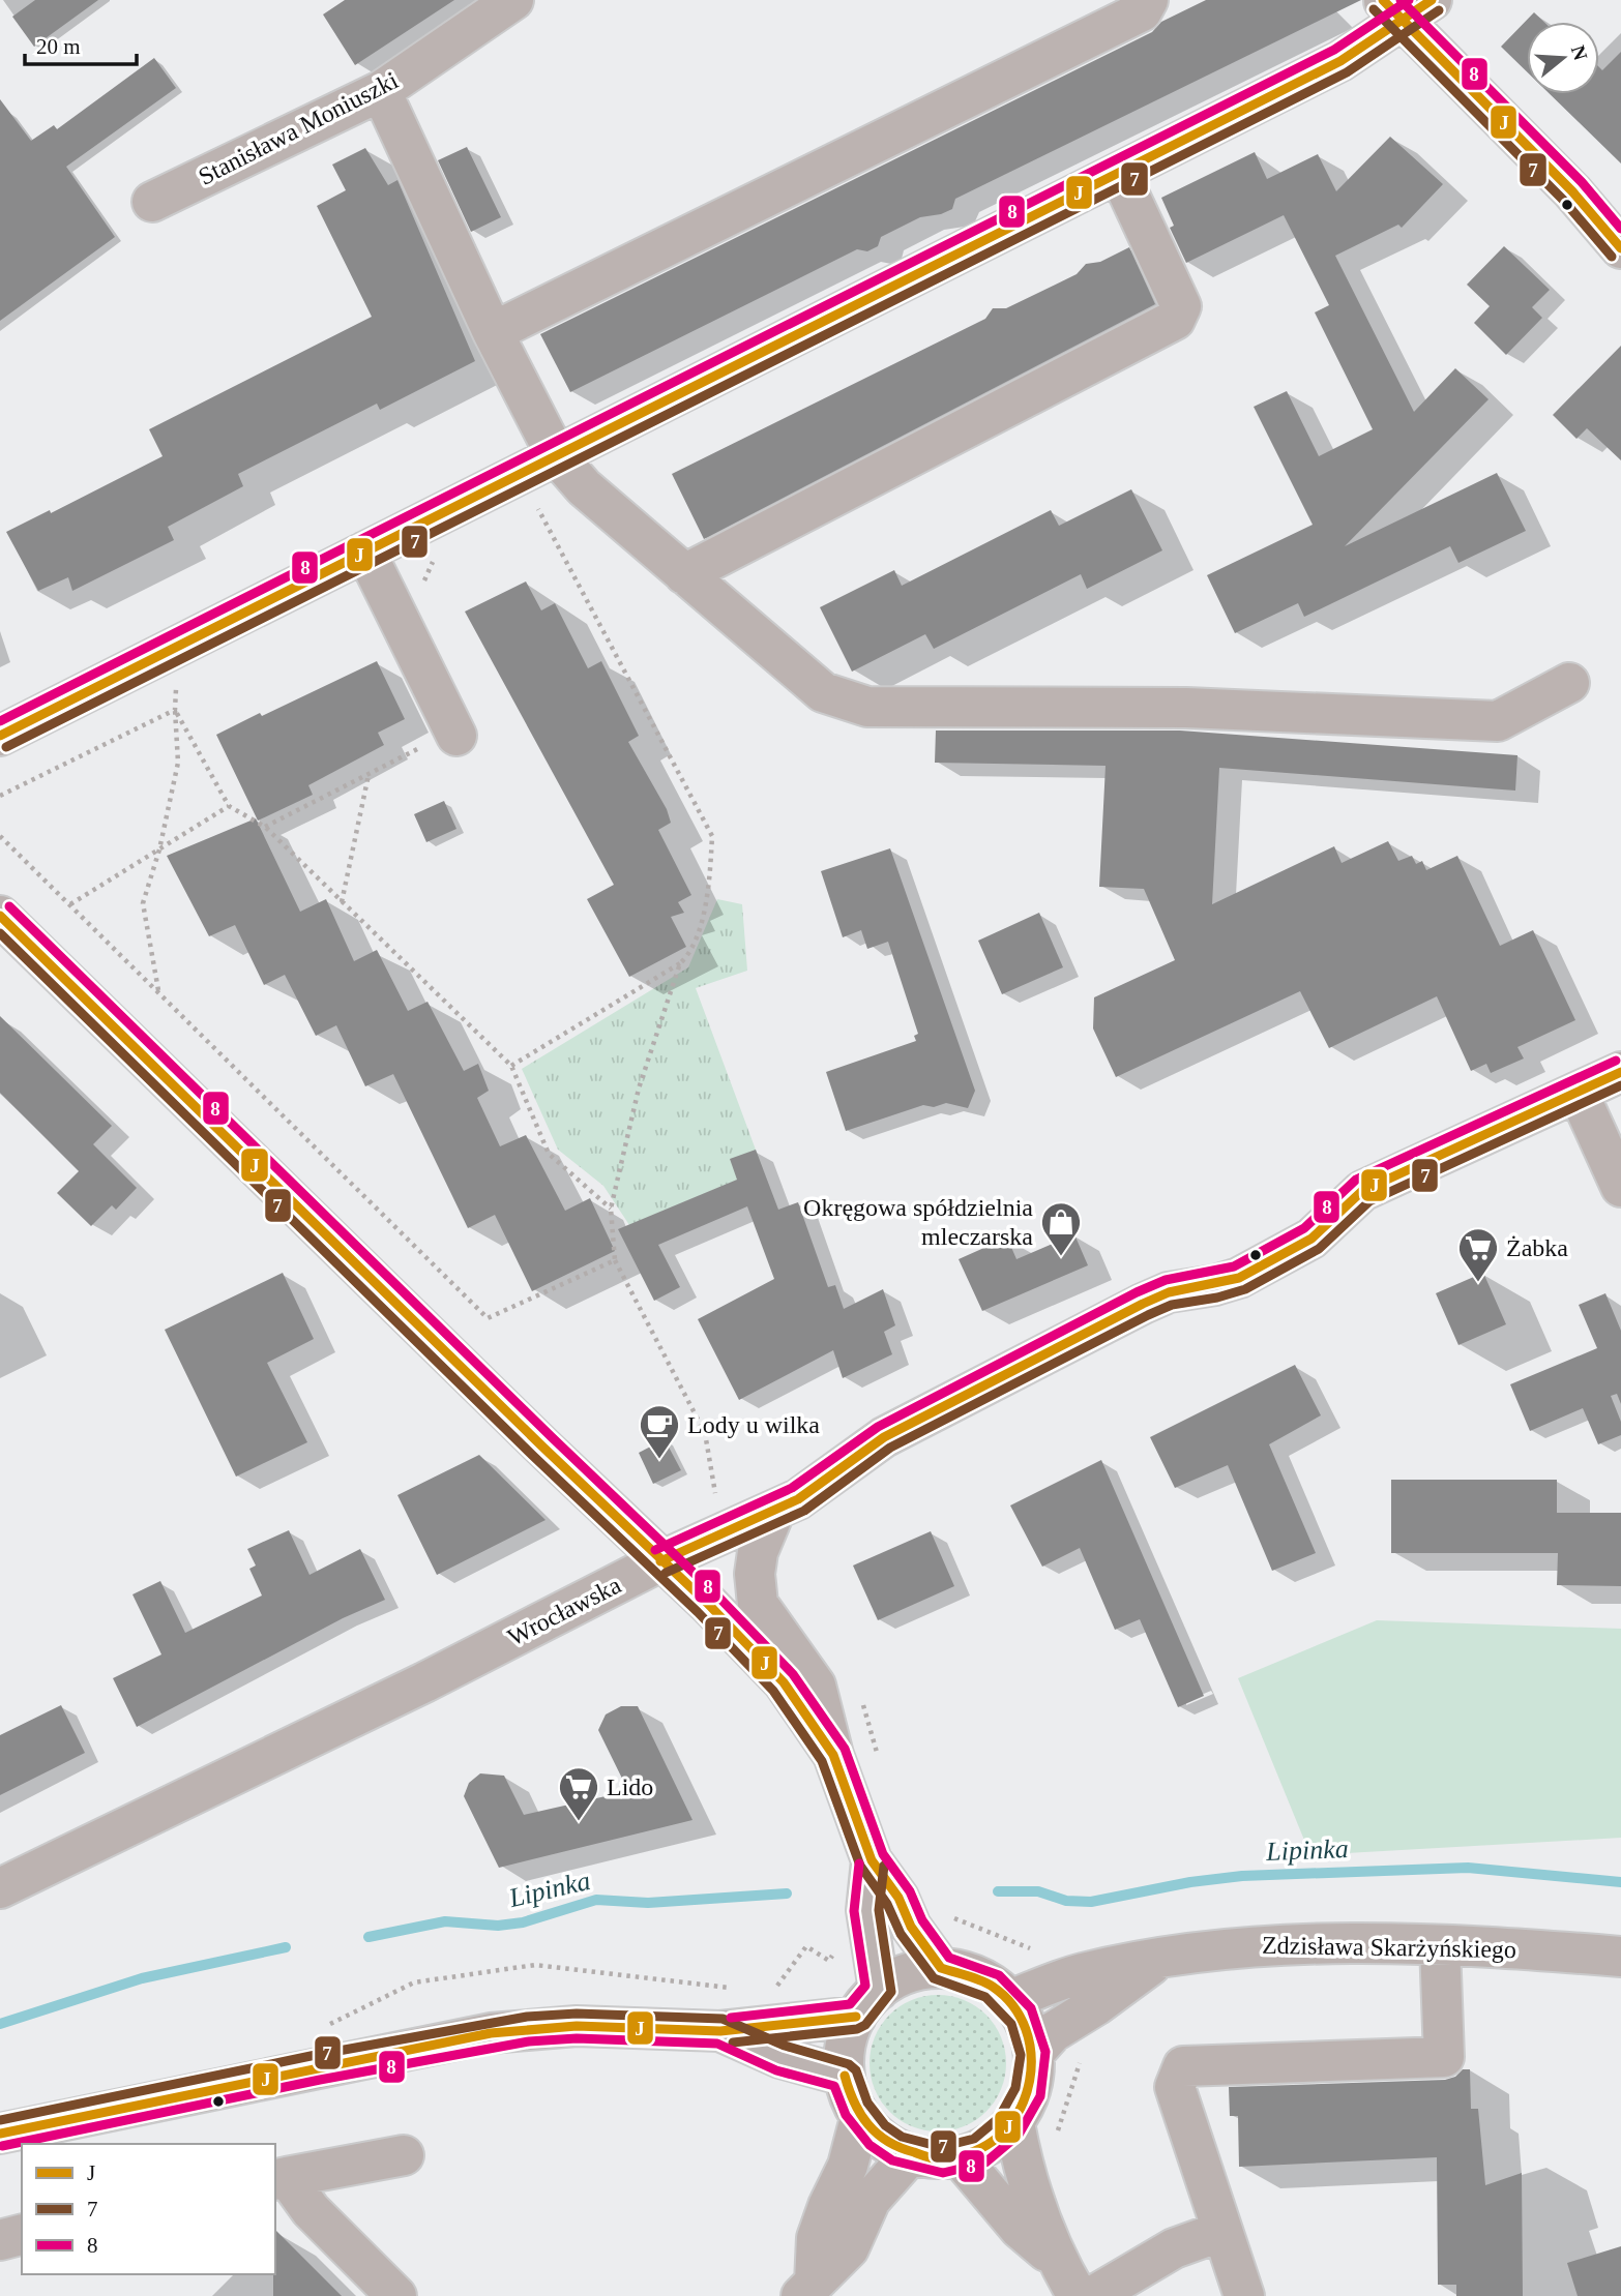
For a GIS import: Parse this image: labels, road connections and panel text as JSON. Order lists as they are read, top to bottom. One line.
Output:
{"streets":{"street":["Stanisława Moniuszki","Wrocławska","Zdzisława Skarżyńskiego"]},"water":["Lipinka"],"places":{"shop":["Okręgowa spółdzielnia mleczarska"],"supermarket":["Żabka","Lido"],"cafe":["Lody u wilka"]},"lines":["transit line J","transit line 8","transit line 7"],"legend":["J","7","8"],"scale_bar":"20 m","north":"right"}
